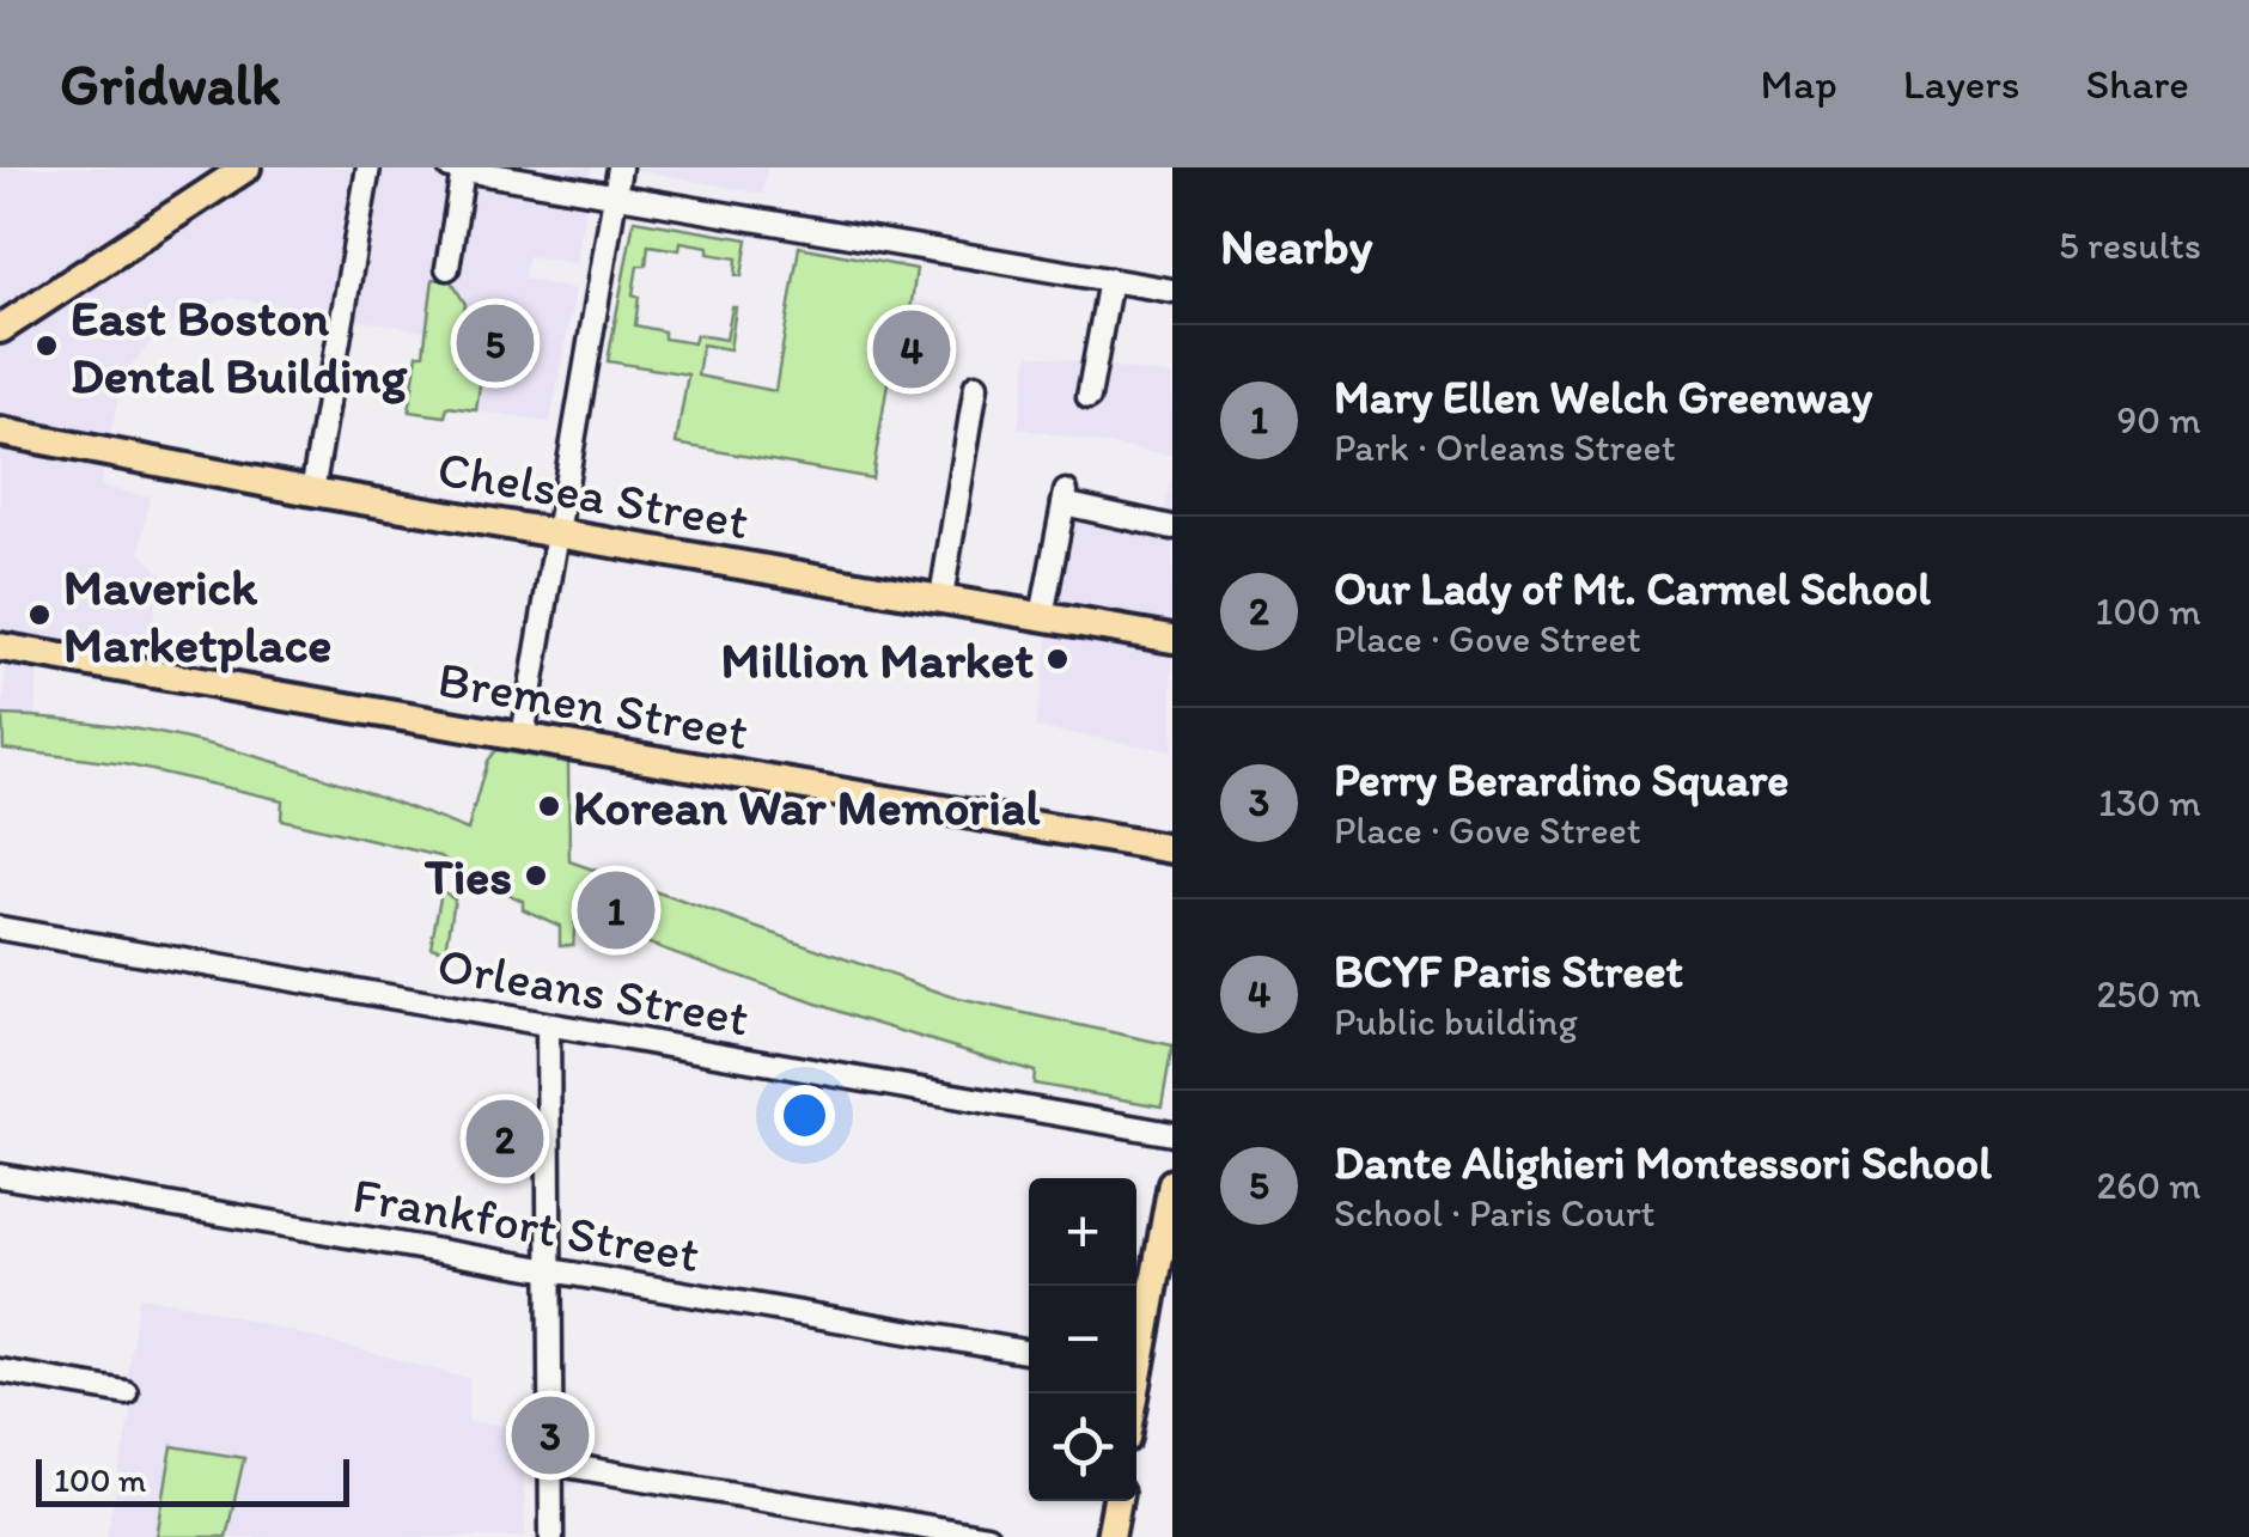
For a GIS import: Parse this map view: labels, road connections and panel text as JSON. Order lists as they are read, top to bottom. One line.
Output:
{"streets":{"main road":["Chelsea Street","Bremen Street"],"street":["Orleans Street","Frankfort Street"]},"places":["East Boston Dental Building","Maverick Marketplace","Million Market","Korean War Memorial","Ties"],"scale_bar":"100 m","page":{"header":"Gridwalk","nav":["Map","Layers","Share"],"heading":["Nearby","5 results"],"pins":["5","4","1","2","3"],"list":[{"mark":"1","name":"Mary Ellen Welch Greenway","note":"Park · Orleans Street","value":"90 m"},{"mark":"2","name":"Our Lady of Mt. Carmel School","note":"Place · Gove Street","value":"100 m"},{"mark":"3","name":"Perry Berardino Square","note":"Place · Gove Street","value":"130 m"},{"mark":"4","name":"BCYF Paris Street","note":"Public building","value":"250 m"},{"mark":"5","name":"Dante Alighieri Montessori School","note":"School · Paris Court","value":"260 m"}],"map_buttons":["+","−"],"scale":"100 m"}}
